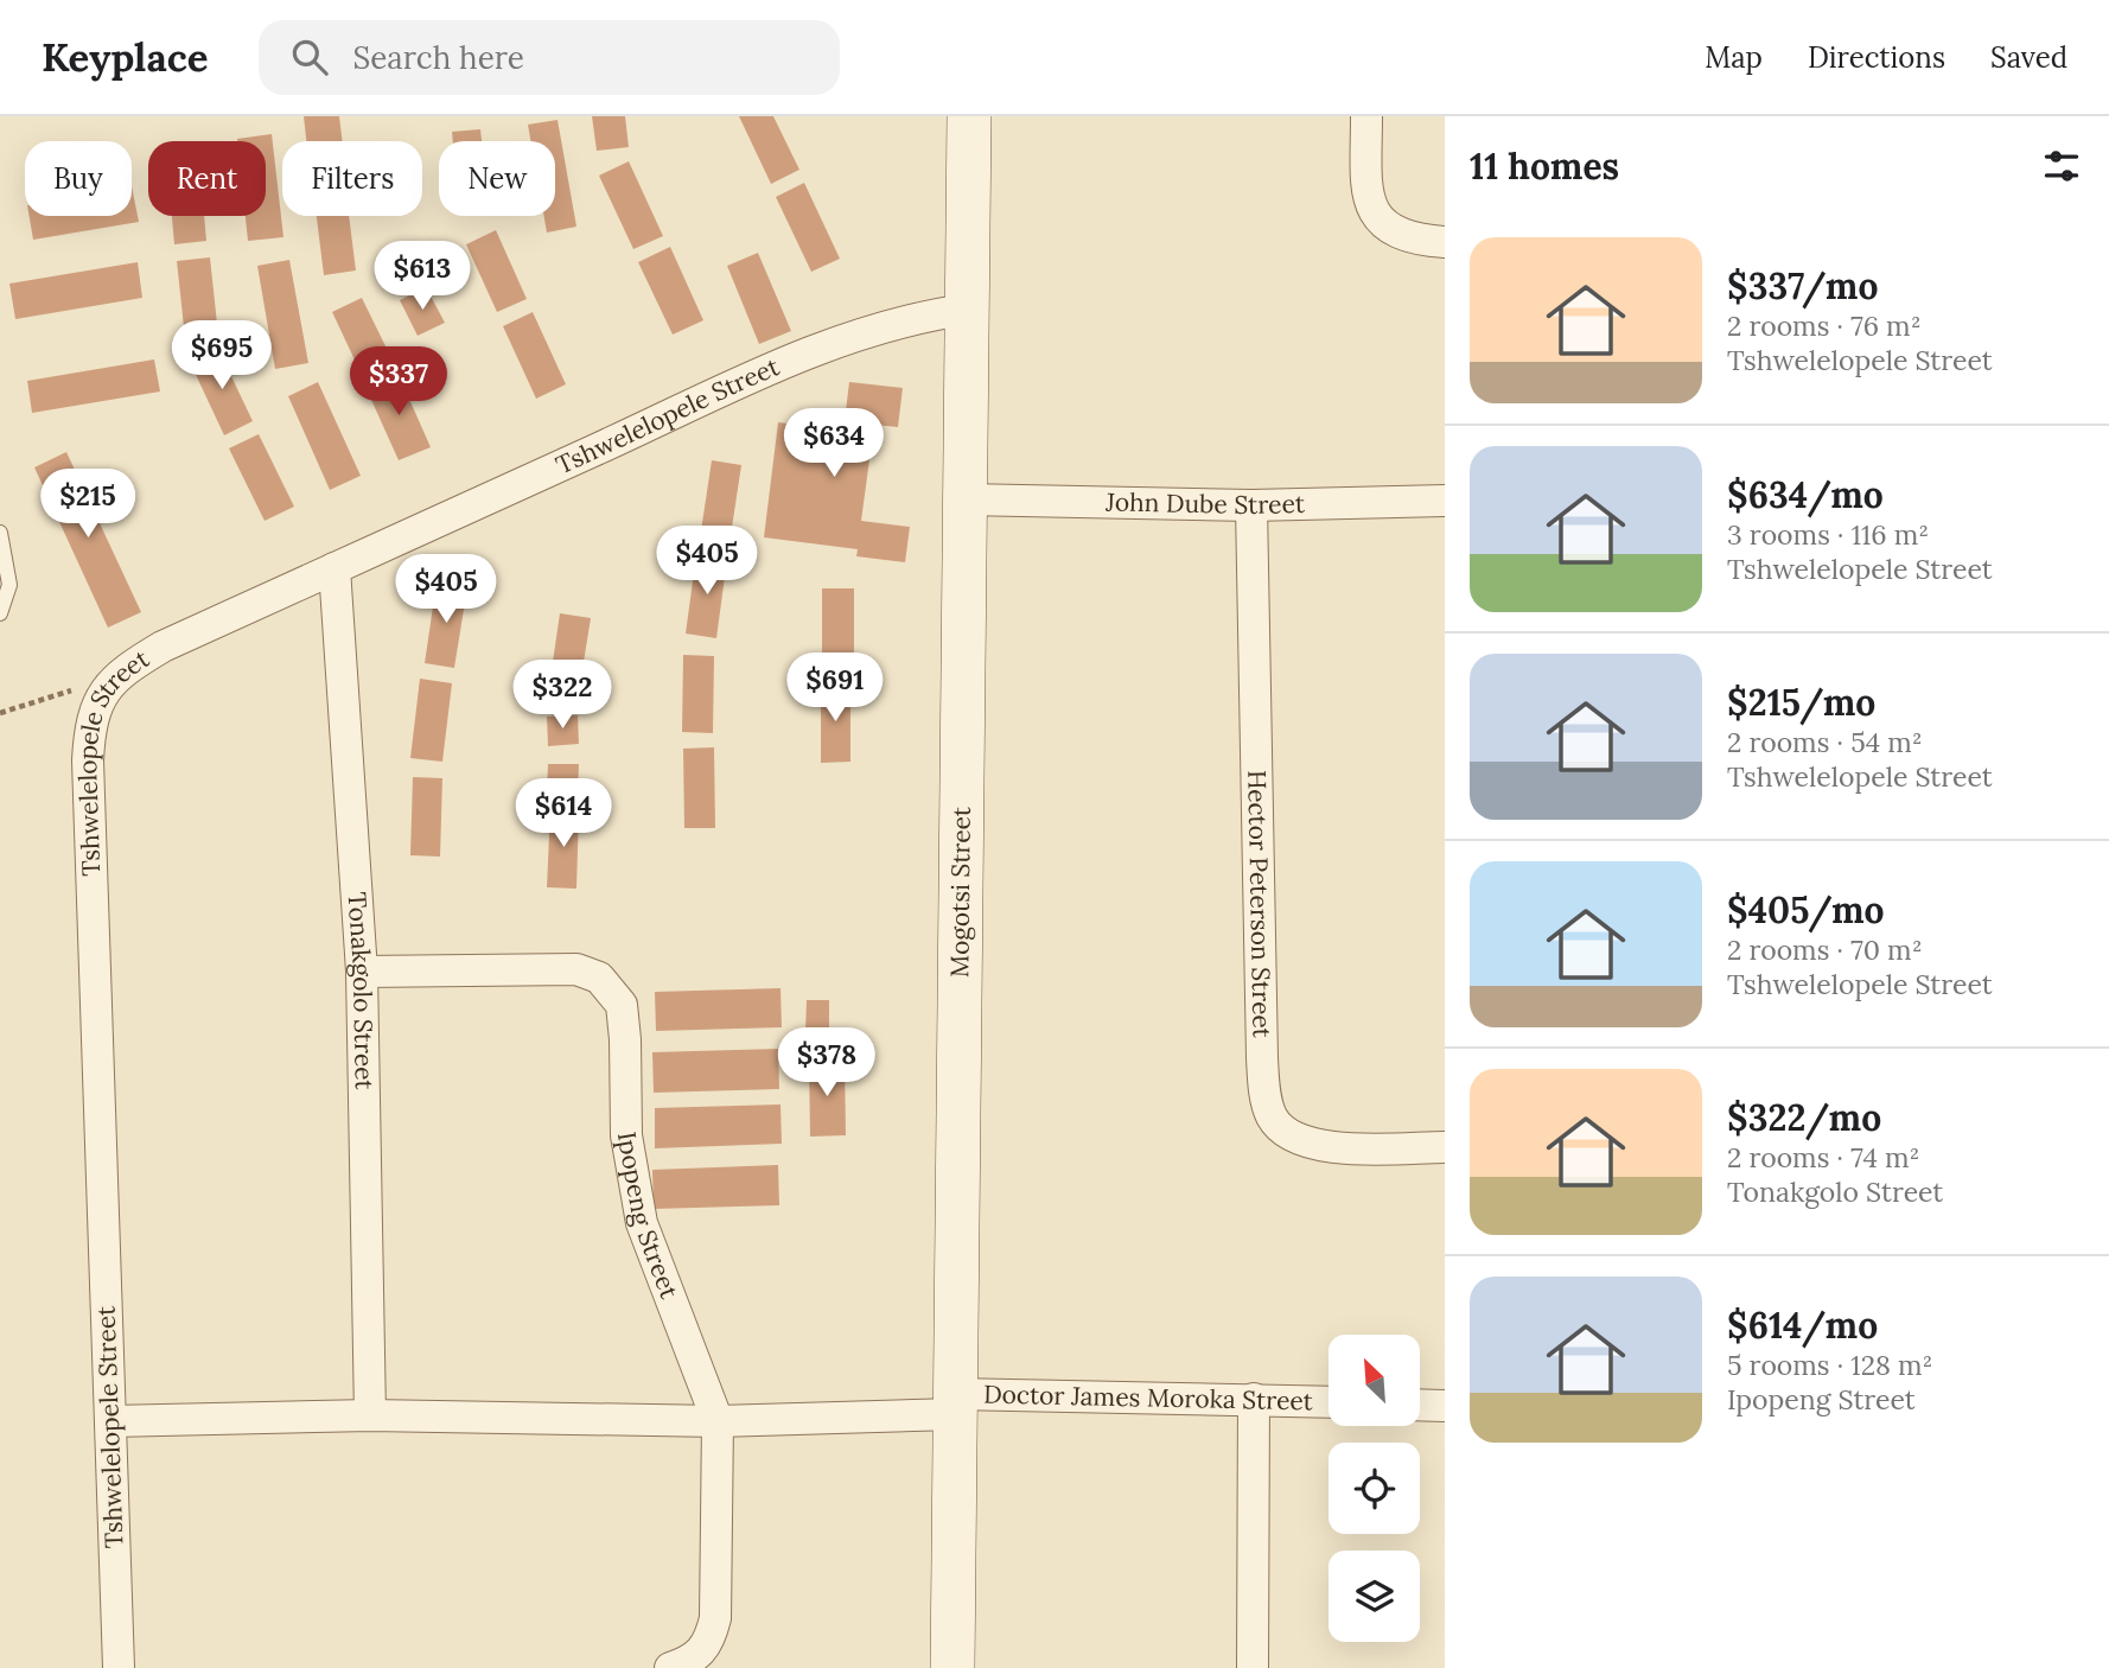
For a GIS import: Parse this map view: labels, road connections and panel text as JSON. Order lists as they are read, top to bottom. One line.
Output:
{"streets":{"street":["Tshwelelopele Street","John Dube Street","Mogotsi Street","Hector Peterson Street","Tonakgolo Street","Ipopeng Street","Doctor James Moroka Street"]},"crossings":[["Tshwelelopele Street","Mogotsi Street"],["Tshwelelopele Street","Tonakgolo Street"],["John Dube Street","Mogotsi Street"],["John Dube Street","Hector Peterson Street"],["Mogotsi Street","Doctor James Moroka Street"],["Tonakgolo Street","Ipopeng Street"]],"north":"top left","page":{"header":"Keyplace","search":"Search here","nav":["Map","Directions","Saved"],"heading":"11 homes","chip":["Buy","Rent","Filters","New"],"list":[{"name":"$337/mo","note":"2 rooms · 76 m² · Tshwelelopele Street"},{"name":"$634/mo","note":"3 rooms · 116 m² · Tshwelelopele Street"},{"name":"$215/mo","note":"2 rooms · 54 m² · Tshwelelopele Street"},{"name":"$405/mo","note":"2 rooms · 70 m² · Tshwelelopele Street"},{"name":"$322/mo","note":"2 rooms · 74 m² · Tonakgolo Street"},{"name":"$614/mo","note":"5 rooms · 128 m² · Ipopeng Street"}],"price":["$613","$695","$337","$634","$215","$405","$405","$691","$322","$614","$378"]}}
